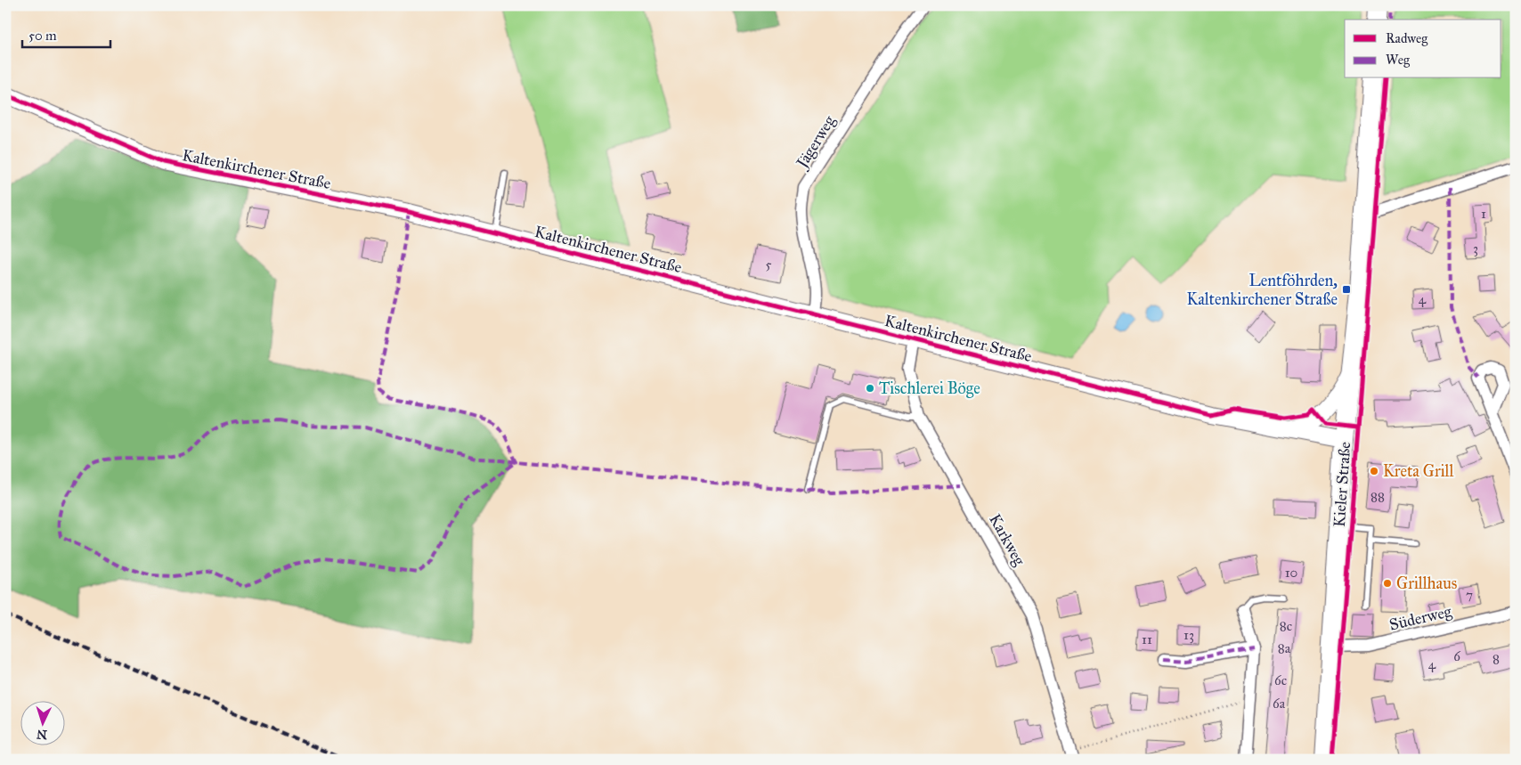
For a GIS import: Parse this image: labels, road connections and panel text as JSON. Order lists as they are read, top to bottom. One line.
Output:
{"streets":{"main road":["Kaltenkirchener Straße","Kieler Straße"],"street":["Jägerweg","Karkweg","Süderweg"]},"crossings":[["Jägerweg","Kaltenkirchener Straße"],["Kaltenkirchener Straße","Kieler Straße"],["Kaltenkirchener Straße","Karkweg"],["Kieler Straße","Süderweg"]],"places":{"transit":["Lentföhrden, Kaltenkirchener Straße"],"other":["Tischlerei Böge","Kreta Grill","Grillhaus"]},"house_numbers":["1","3","5","4","88","10","7","8c","13","11","8a","6","8","4","6c","6a"],"legend":["Radweg","Weg"],"scale_bar":"50 m","north":"bottom"}
